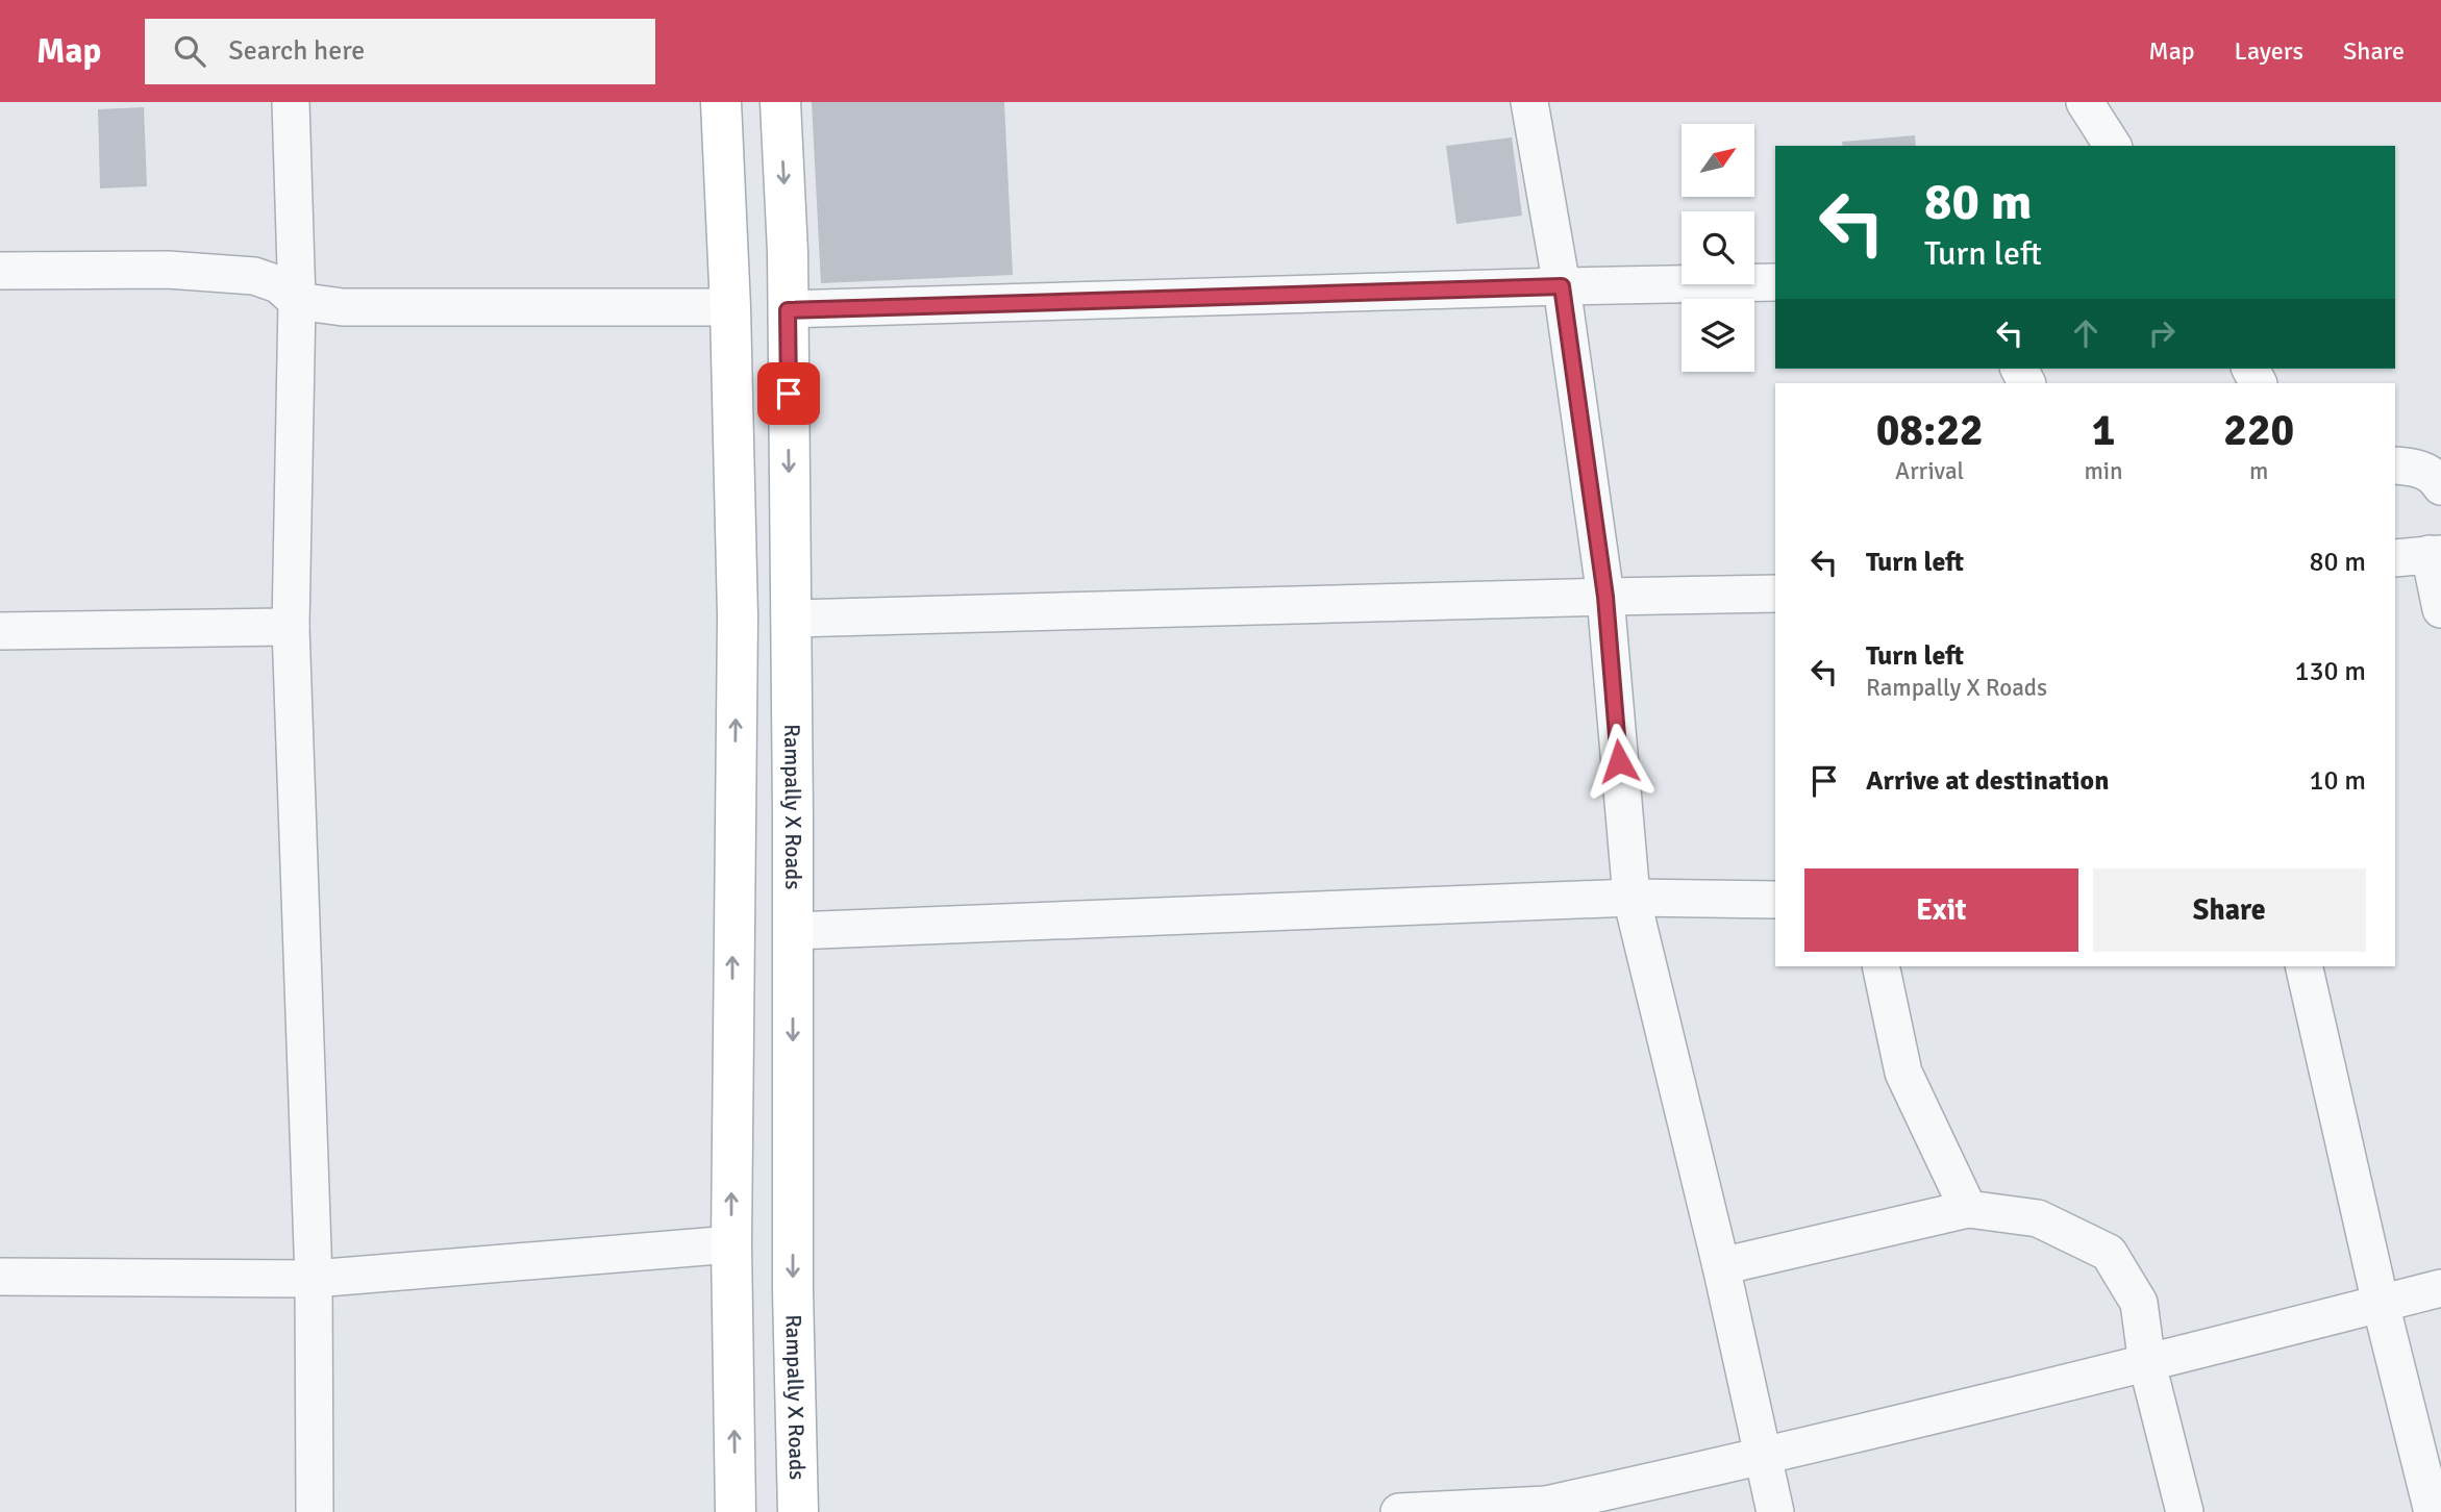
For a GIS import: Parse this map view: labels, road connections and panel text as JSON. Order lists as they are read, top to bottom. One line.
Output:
{"streets":{"main road":["Rampally X Roads"]},"north":"top right","page":{"header":"Map","search":"Search here","nav":["Map","Layers","Share"],"turn":["80 m","Turn left"],"eta":["08:22","Arrival","1","min","220","m"],"list":[{"name":"Turn left","value":"80 m"},{"name":"Turn left","note":"Rampally X Roads","value":"130 m"},{"name":"Arrive at destination","value":"10 m"}],"buttons":["Exit","Share"]}}
